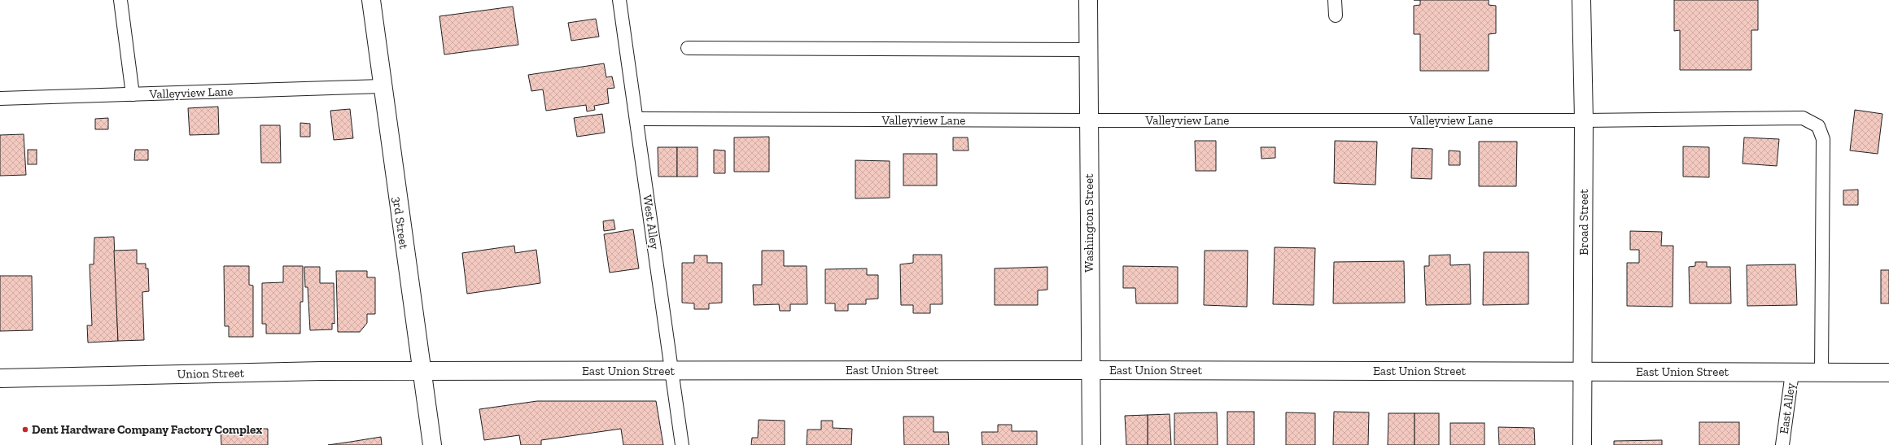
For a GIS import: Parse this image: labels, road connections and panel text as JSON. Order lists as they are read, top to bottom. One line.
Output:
{"streets":{"street":["Broad Street","3rd Street","Washington Street","East Union Street","Union Street"],"lane":["Valleyview Lane","West Alley","East Alley"]},"crossings":[["Valleyview Lane","West Alley"],["Valleyview Lane","Broad Street"],["Valleyview Lane","3rd Street"],["Valleyview Lane","Washington Street"],["Valleyview Lane","East Union Street"],["West Alley","East Union Street"],["Broad Street","East Union Street"],["3rd Street","East Union Street"],["3rd Street","Union Street"],["Washington Street","East Union Street"],["East Union Street","Union Street"],["East Union Street","East Alley"]],"places":["Dent Hardware Company Factory Complex"]}
